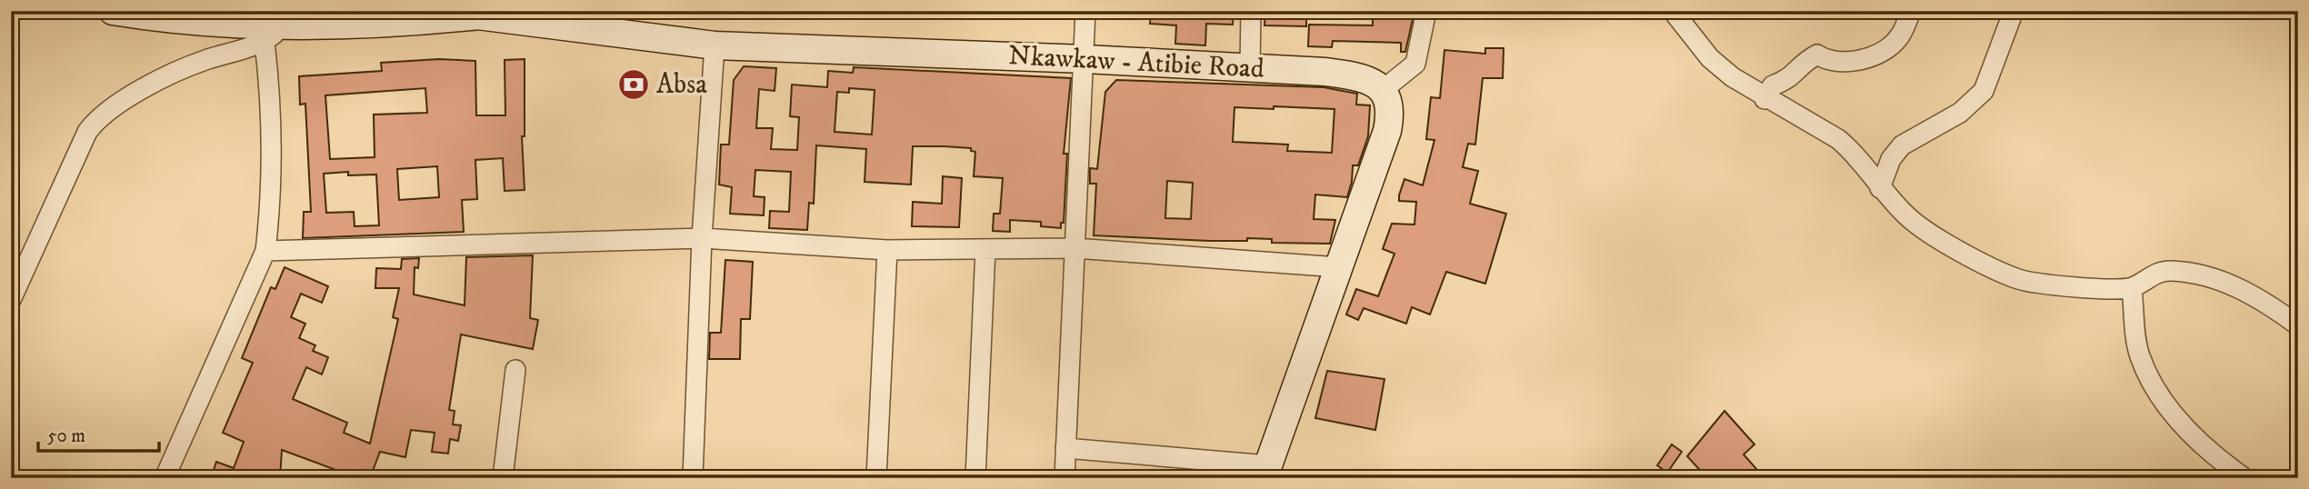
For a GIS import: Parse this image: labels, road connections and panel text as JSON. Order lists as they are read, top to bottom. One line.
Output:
{"streets":{"main road":["Nkawkaw - Atibie Road"]},"places":{"bank":["Absa"]},"scale_bar":"50 m"}
